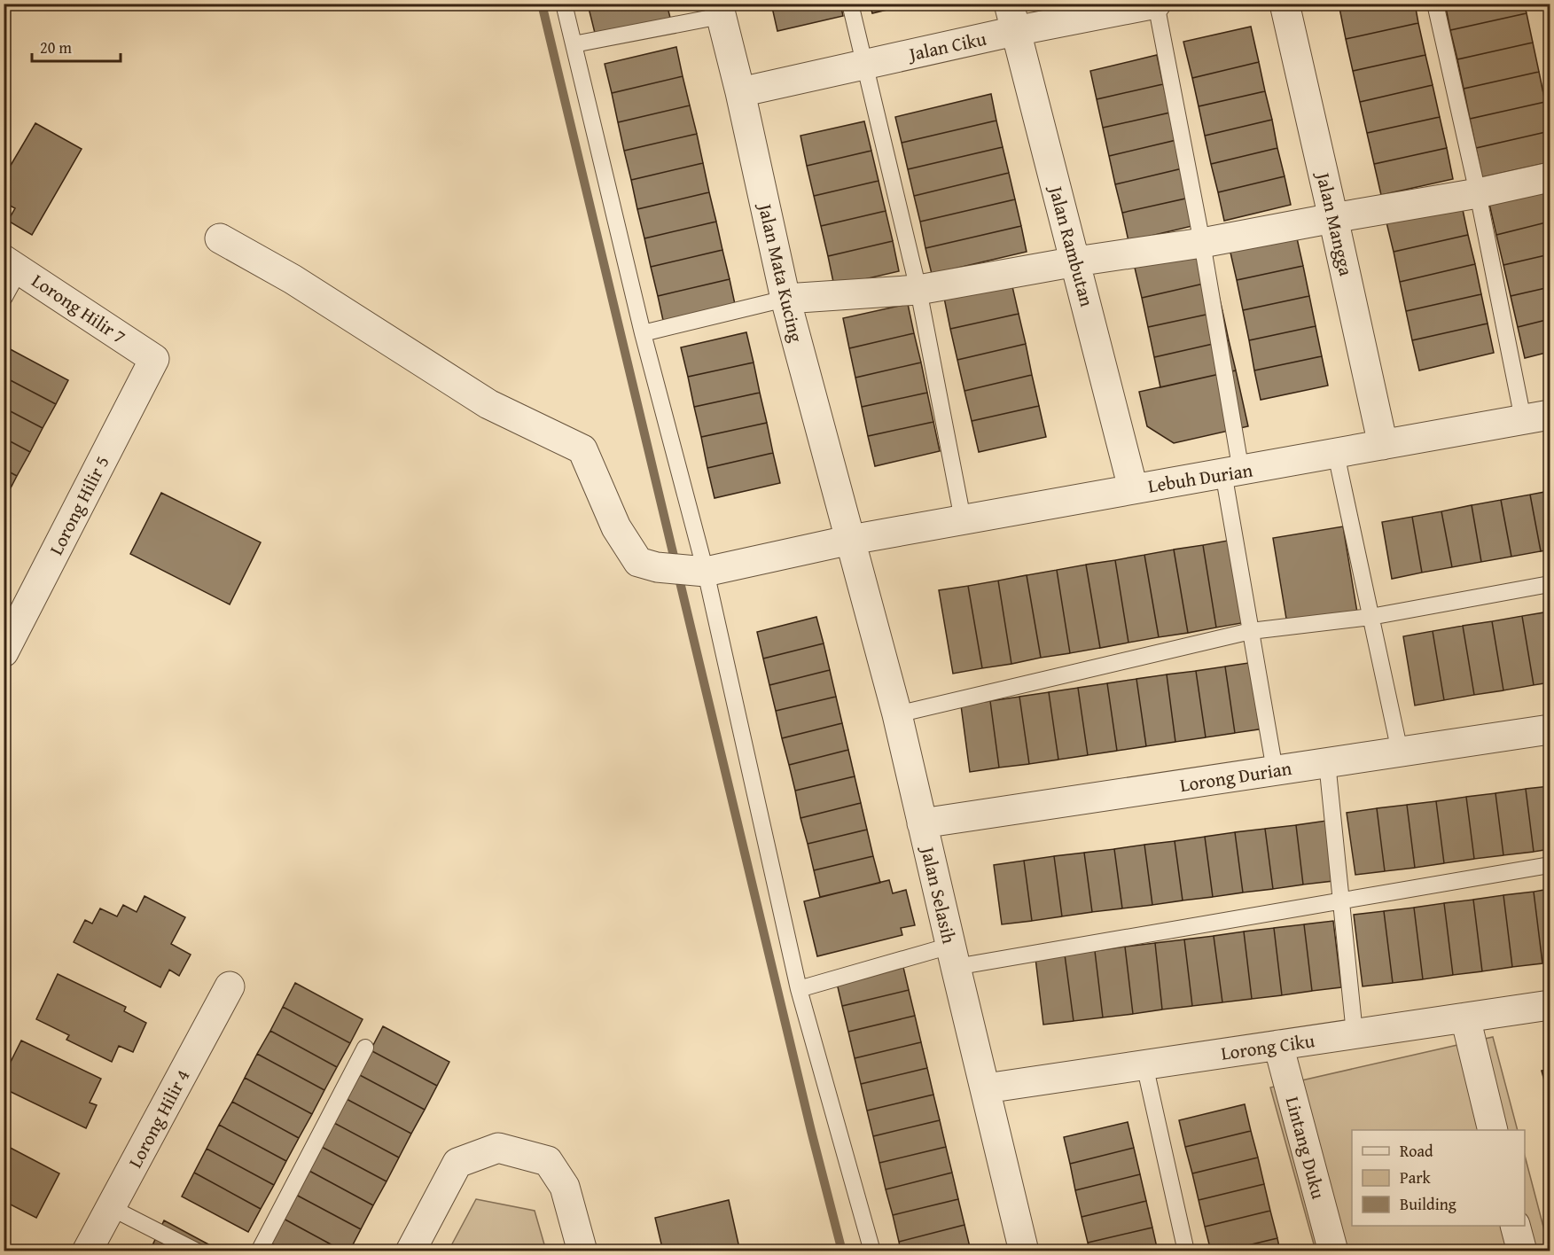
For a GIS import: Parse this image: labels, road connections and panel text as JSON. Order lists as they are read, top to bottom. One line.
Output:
{"streets":{"street":["Jalan Ciku","Jalan Mangga","Jalan Rambutan","Jalan Mata Kucing","Lorong Hilir 7","Lebuh Durian","Lorong Hilir 5","Lorong Durian","Jalan Selasih","Lorong Ciku","Lorong Hilir 4","Lintang Duku"]},"crossings":[["Jalan Ciku","Jalan Rambutan"],["Jalan Ciku","Jalan Mata Kucing"],["Jalan Mangga","Lebuh Durian"],["Jalan Rambutan","Lebuh Durian"],["Jalan Mata Kucing","Lebuh Durian"],["Jalan Mata Kucing","Jalan Selasih"],["Lorong Hilir 7","Lorong Hilir 5"],["Lebuh Durian","Jalan Selasih"],["Lorong Durian","Jalan Selasih"],["Jalan Selasih","Lorong Ciku"],["Lorong Ciku","Lintang Duku"]],"legend":["Road","Park","Building"],"scale_bar":"20 m"}
